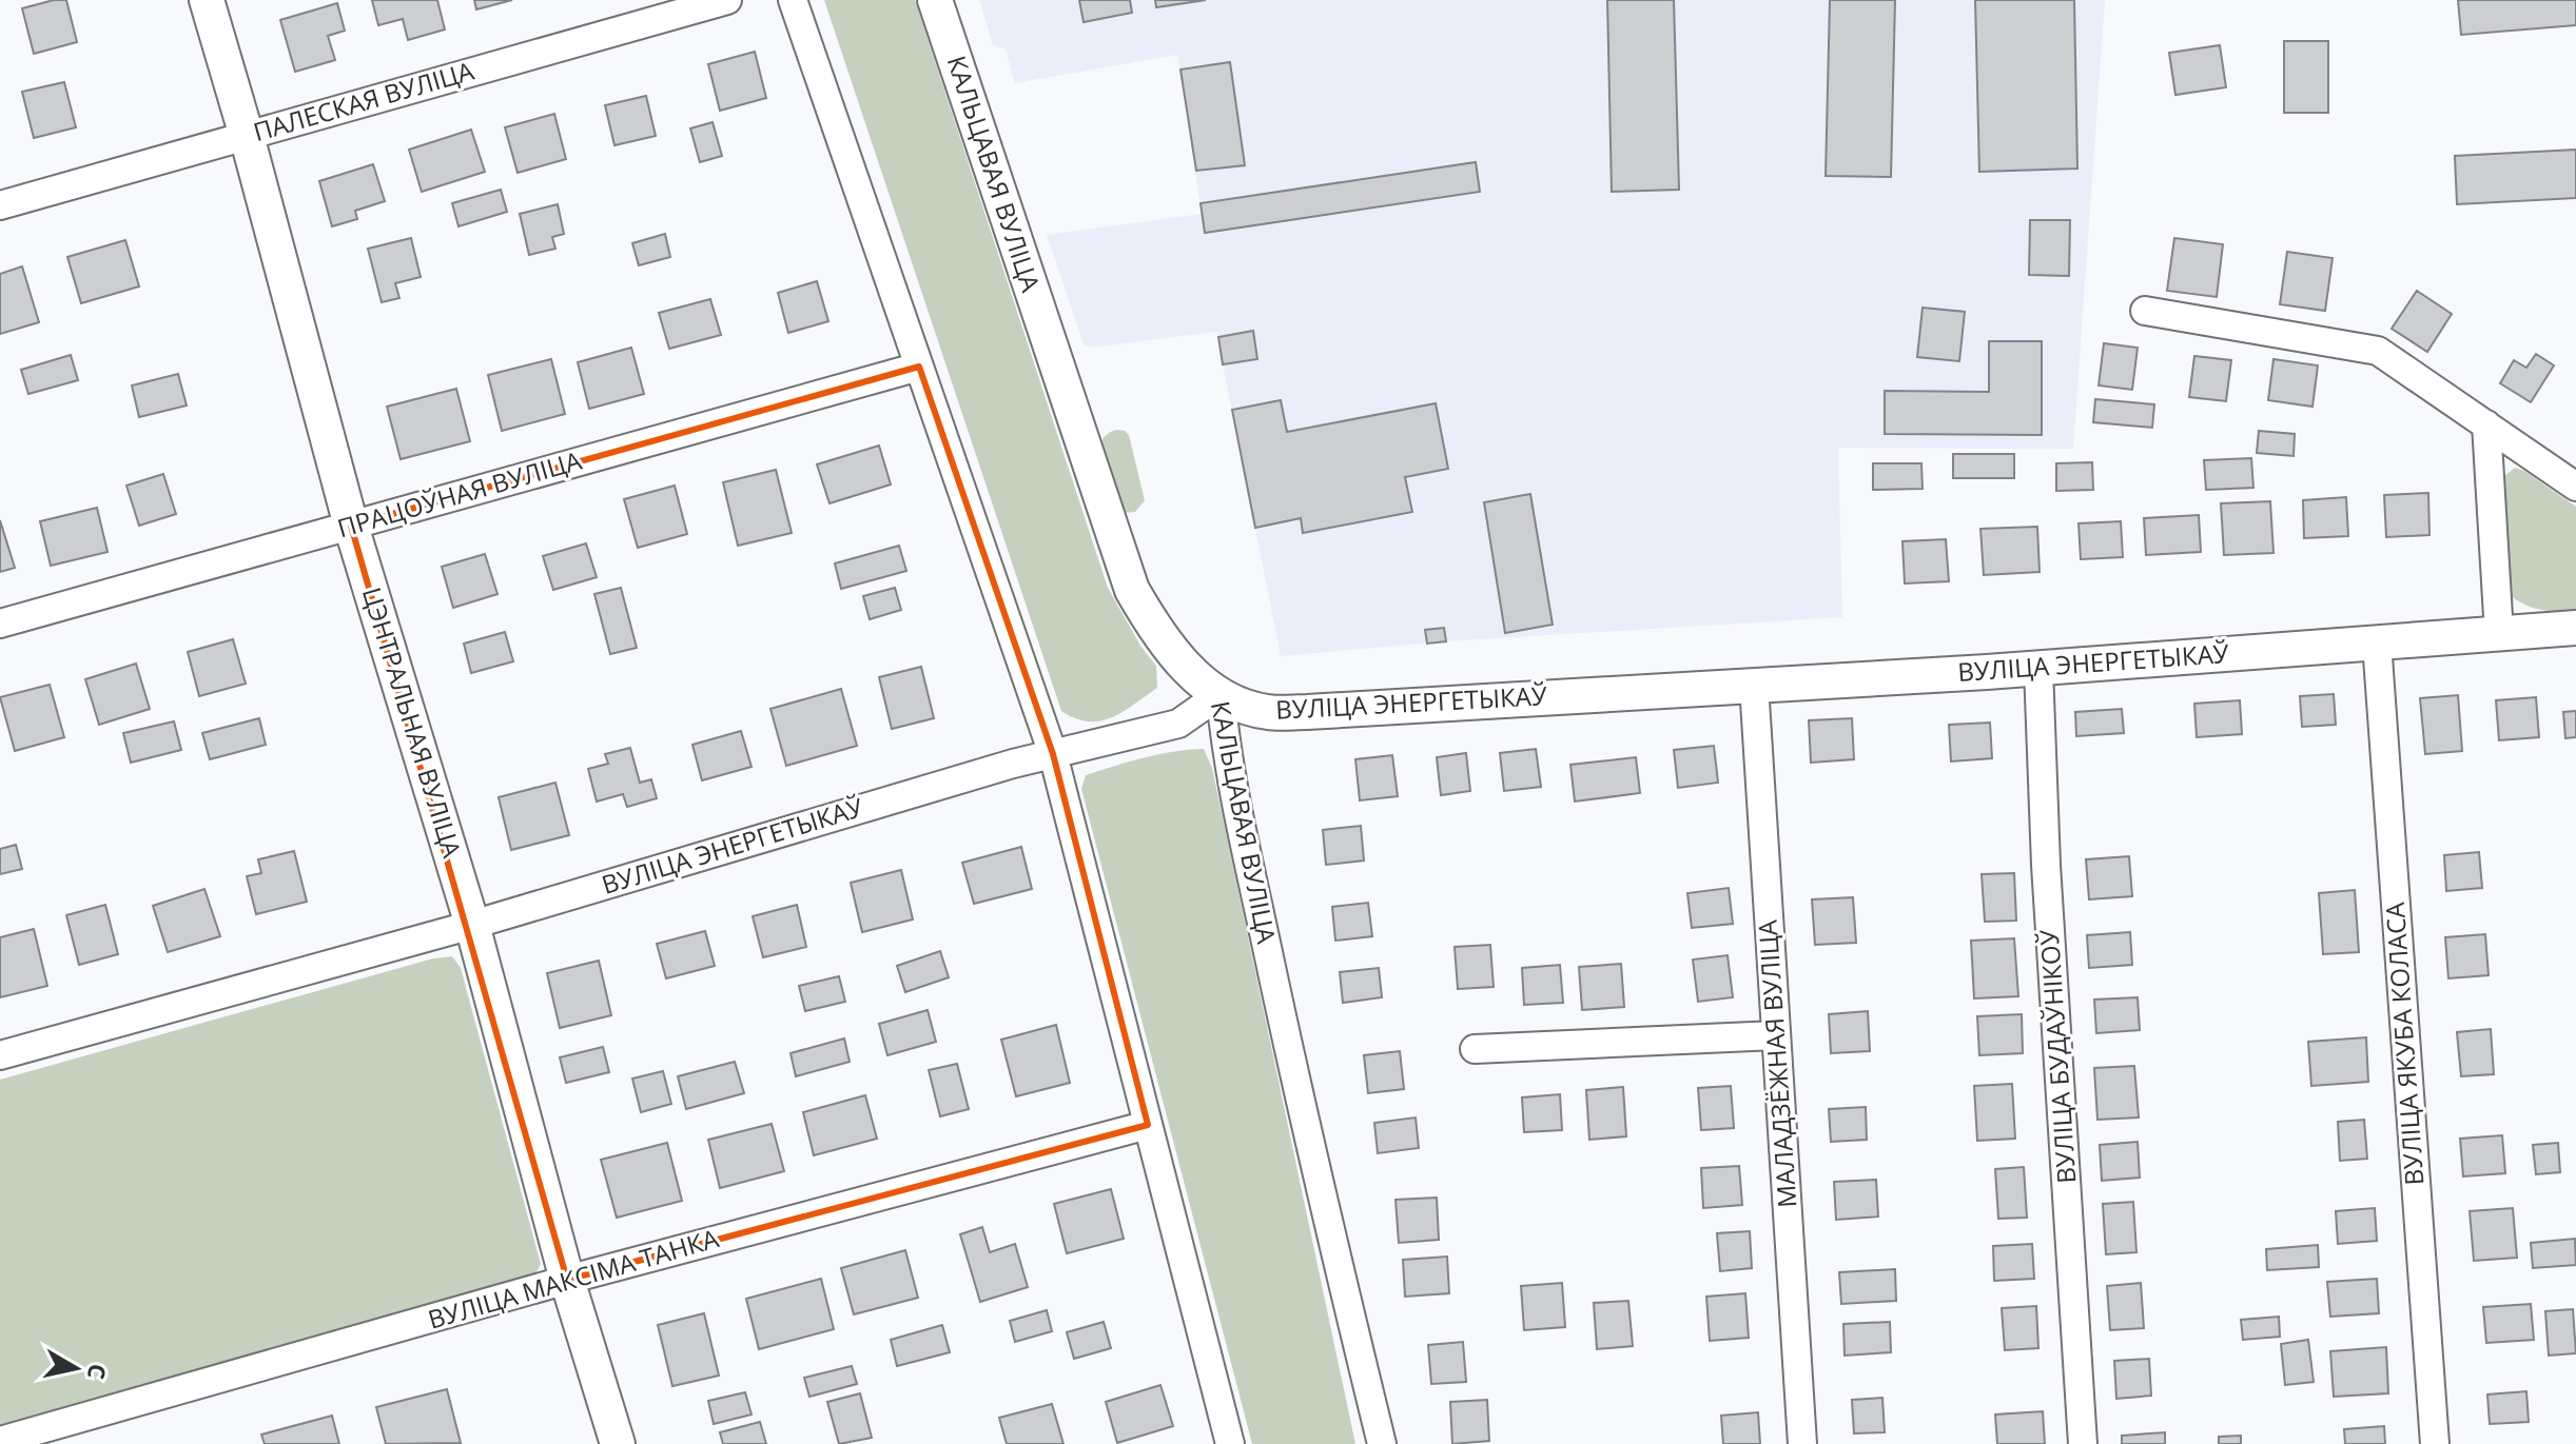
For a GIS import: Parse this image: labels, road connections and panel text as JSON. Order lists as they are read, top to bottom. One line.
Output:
{"streets":{"street":["ПАЛЕСКАЯ ВУЛІЦА","КАЛЬЦАВАЯ ВУЛІЦА","ПРАЦОЎНАЯ ВУЛІЦА","ВУЛІЦА ЭНЕРГЕТЫКАЎ","ЦЭНТРАЛЬНАЯ ВУЛІЦА","ВУЛІЦА ЯКУБА КОЛАСА","ВУЛІЦА БУДАЎНІКОЎ","МАЛАДЗЁЖНАЯ ВУЛІЦА","ВУЛІЦА МАКСІМА ТАНКА"]},"crossings":[["ПАЛЕСКАЯ ВУЛІЦА","ЦЭНТРАЛЬНАЯ ВУЛІЦА"],["КАЛЬЦАВАЯ ВУЛІЦА","ВУЛІЦА ЭНЕРГЕТЫКАЎ"],["ПРАЦОЎНАЯ ВУЛІЦА","ЦЭНТРАЛЬНАЯ ВУЛІЦА"],["ВУЛІЦА ЭНЕРГЕТЫКАЎ","ЦЭНТРАЛЬНАЯ ВУЛІЦА"],["ВУЛІЦА ЭНЕРГЕТЫКАЎ","ВУЛІЦА ЯКУБА КОЛАСА"],["ВУЛІЦА ЭНЕРГЕТЫКАЎ","ВУЛІЦА БУДАЎНІКОЎ"],["ВУЛІЦА ЭНЕРГЕТЫКАЎ","МАЛАДЗЁЖНАЯ ВУЛІЦА"],["ЦЭНТРАЛЬНАЯ ВУЛІЦА","ВУЛІЦА МАКСІМА ТАНКА"]],"north":"right"}
